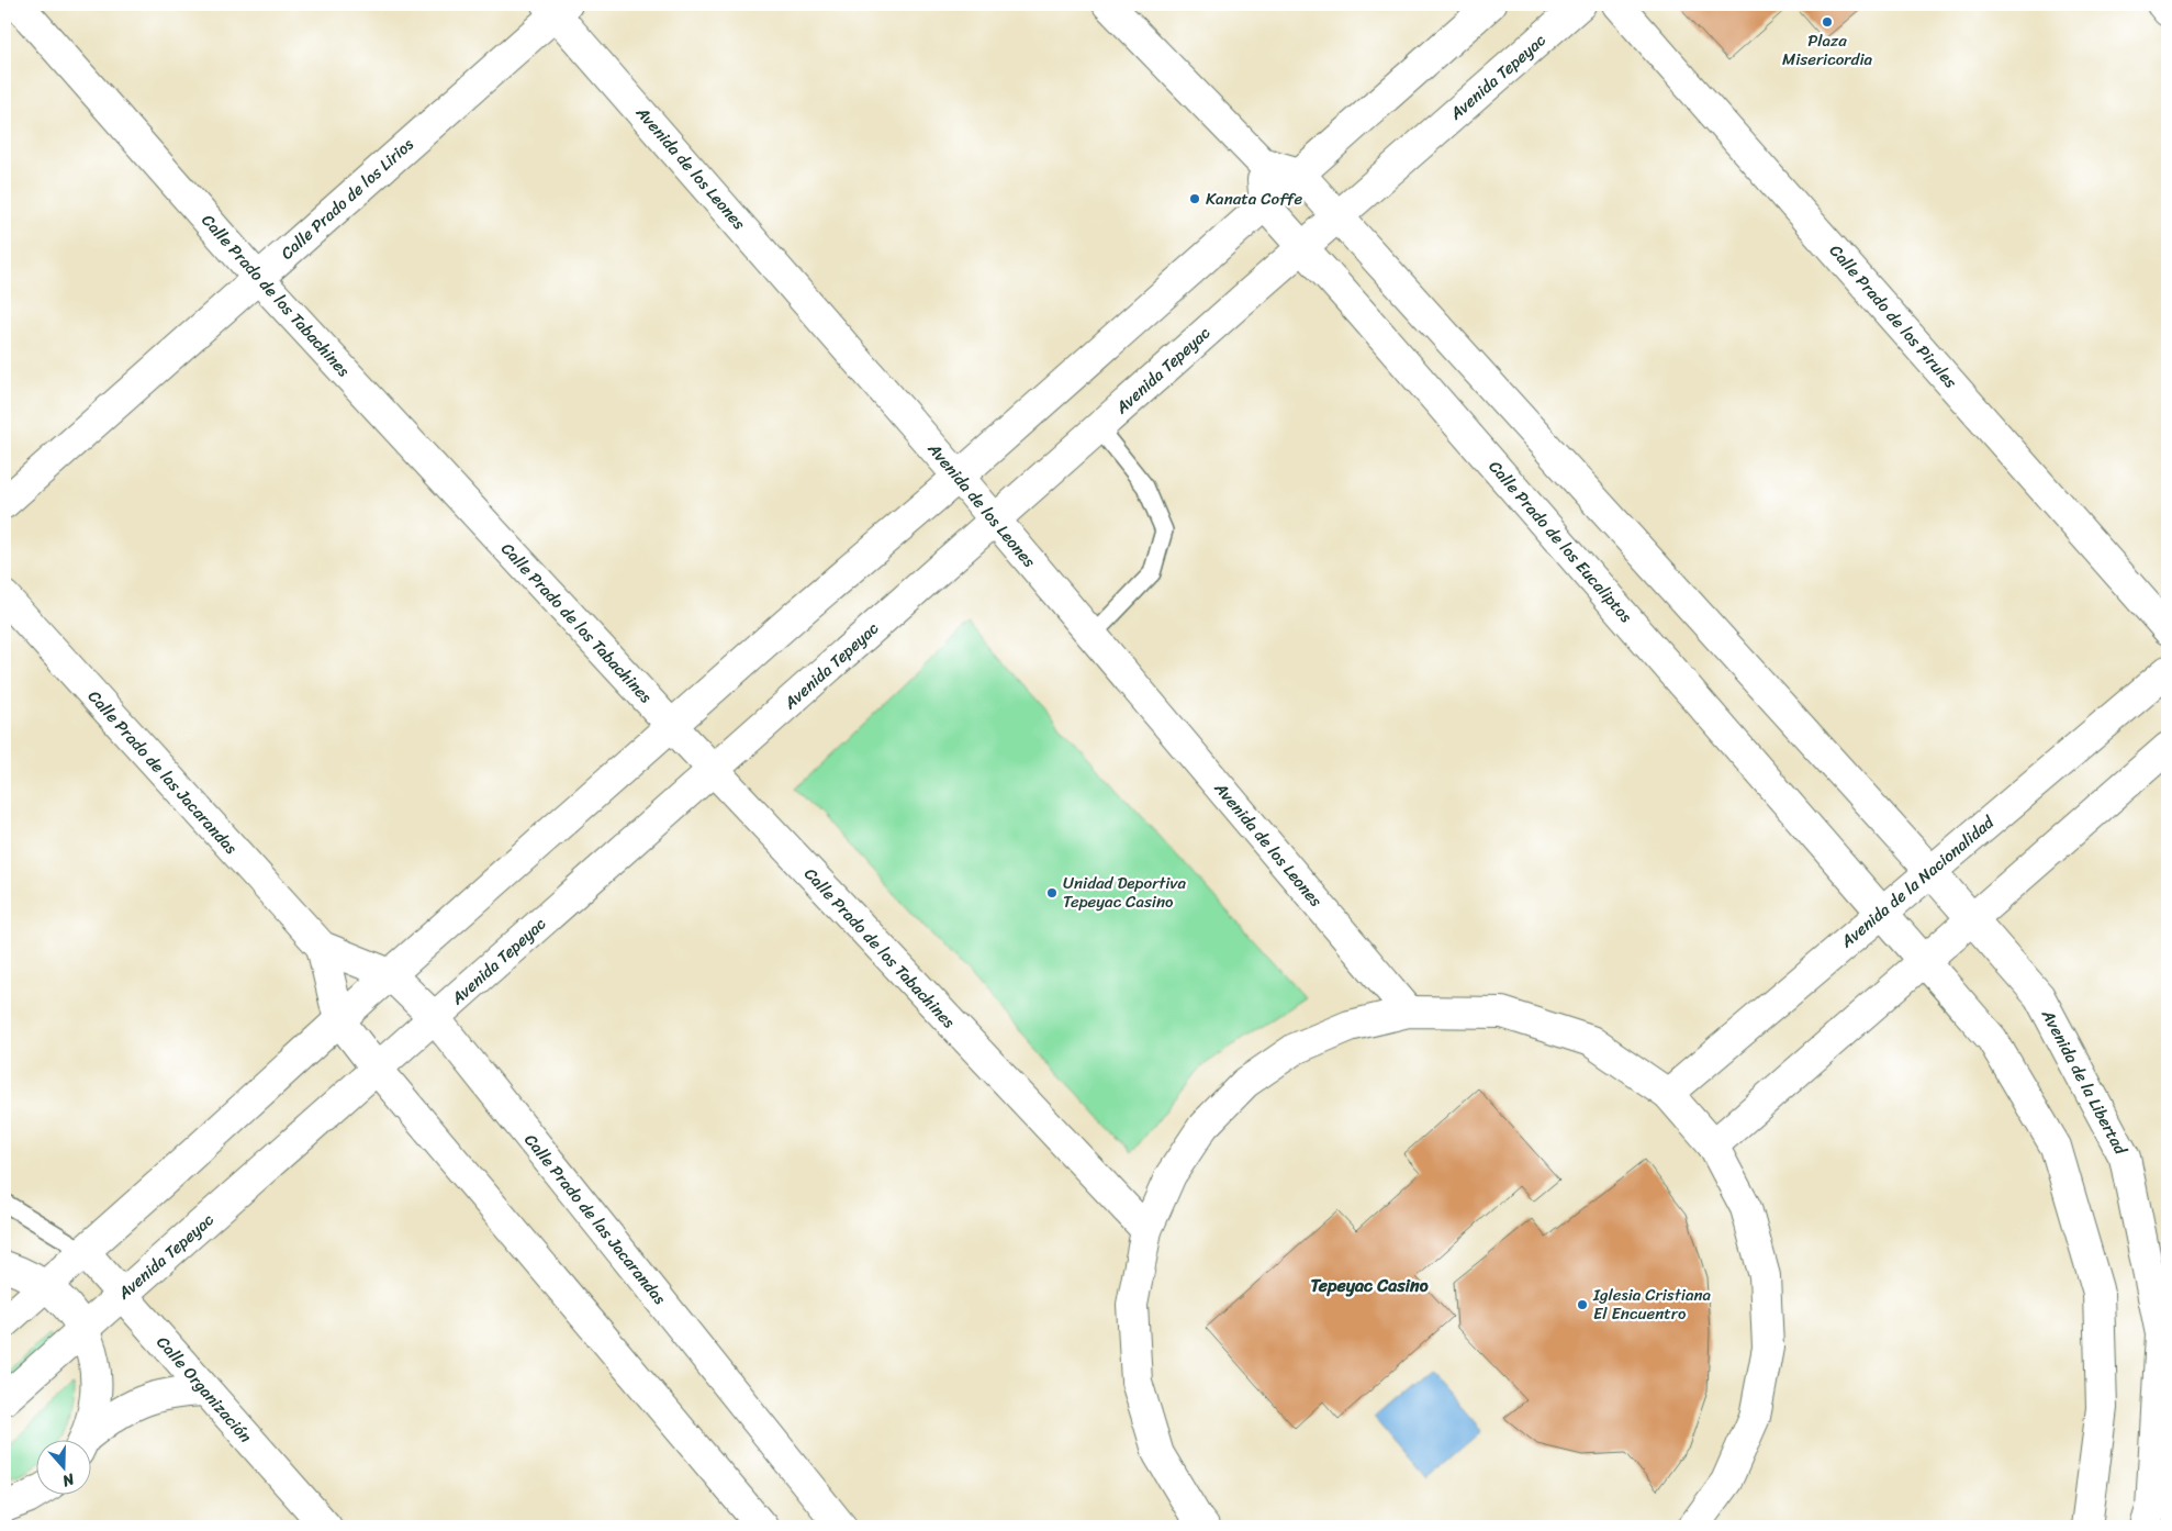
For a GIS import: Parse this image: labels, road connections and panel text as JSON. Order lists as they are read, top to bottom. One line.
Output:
{"streets":{"street":["Avenida Tepeyac","Avenida de los Leones","Calle Prado de los Lirios","Calle Prado de los Tabachines","Calle Prado de los Pirules","Calle Prado de los Eucaliptos","Calle Prado de las Jacarandas","Avenida de la Nacionalidad","Avenida de la Libertad","Calle Organización"]},"crossings":[["Avenida Tepeyac","Avenida de los Leones"],["Avenida Tepeyac","Calle Prado de los Tabachines"],["Avenida Tepeyac","Calle Prado de los Eucaliptos"],["Avenida Tepeyac","Calle Prado de las Jacarandas"],["Avenida Tepeyac","Calle Organización"],["Avenida de los Leones","Calle Prado de los Lirios"],["Calle Prado de los Lirios","Calle Prado de los Tabachines"],["Calle Prado de los Eucaliptos","Avenida de la Nacionalidad"],["Avenida de la Nacionalidad","Avenida de la Libertad"]],"districts":["Tepeyac Casino"],"places":["Plaza Misericordia","Kanata Coffe","Unidad Deportiva Tepeyac Casino","Iglesia Cristiana El Encuentro"],"north":"bottom"}
